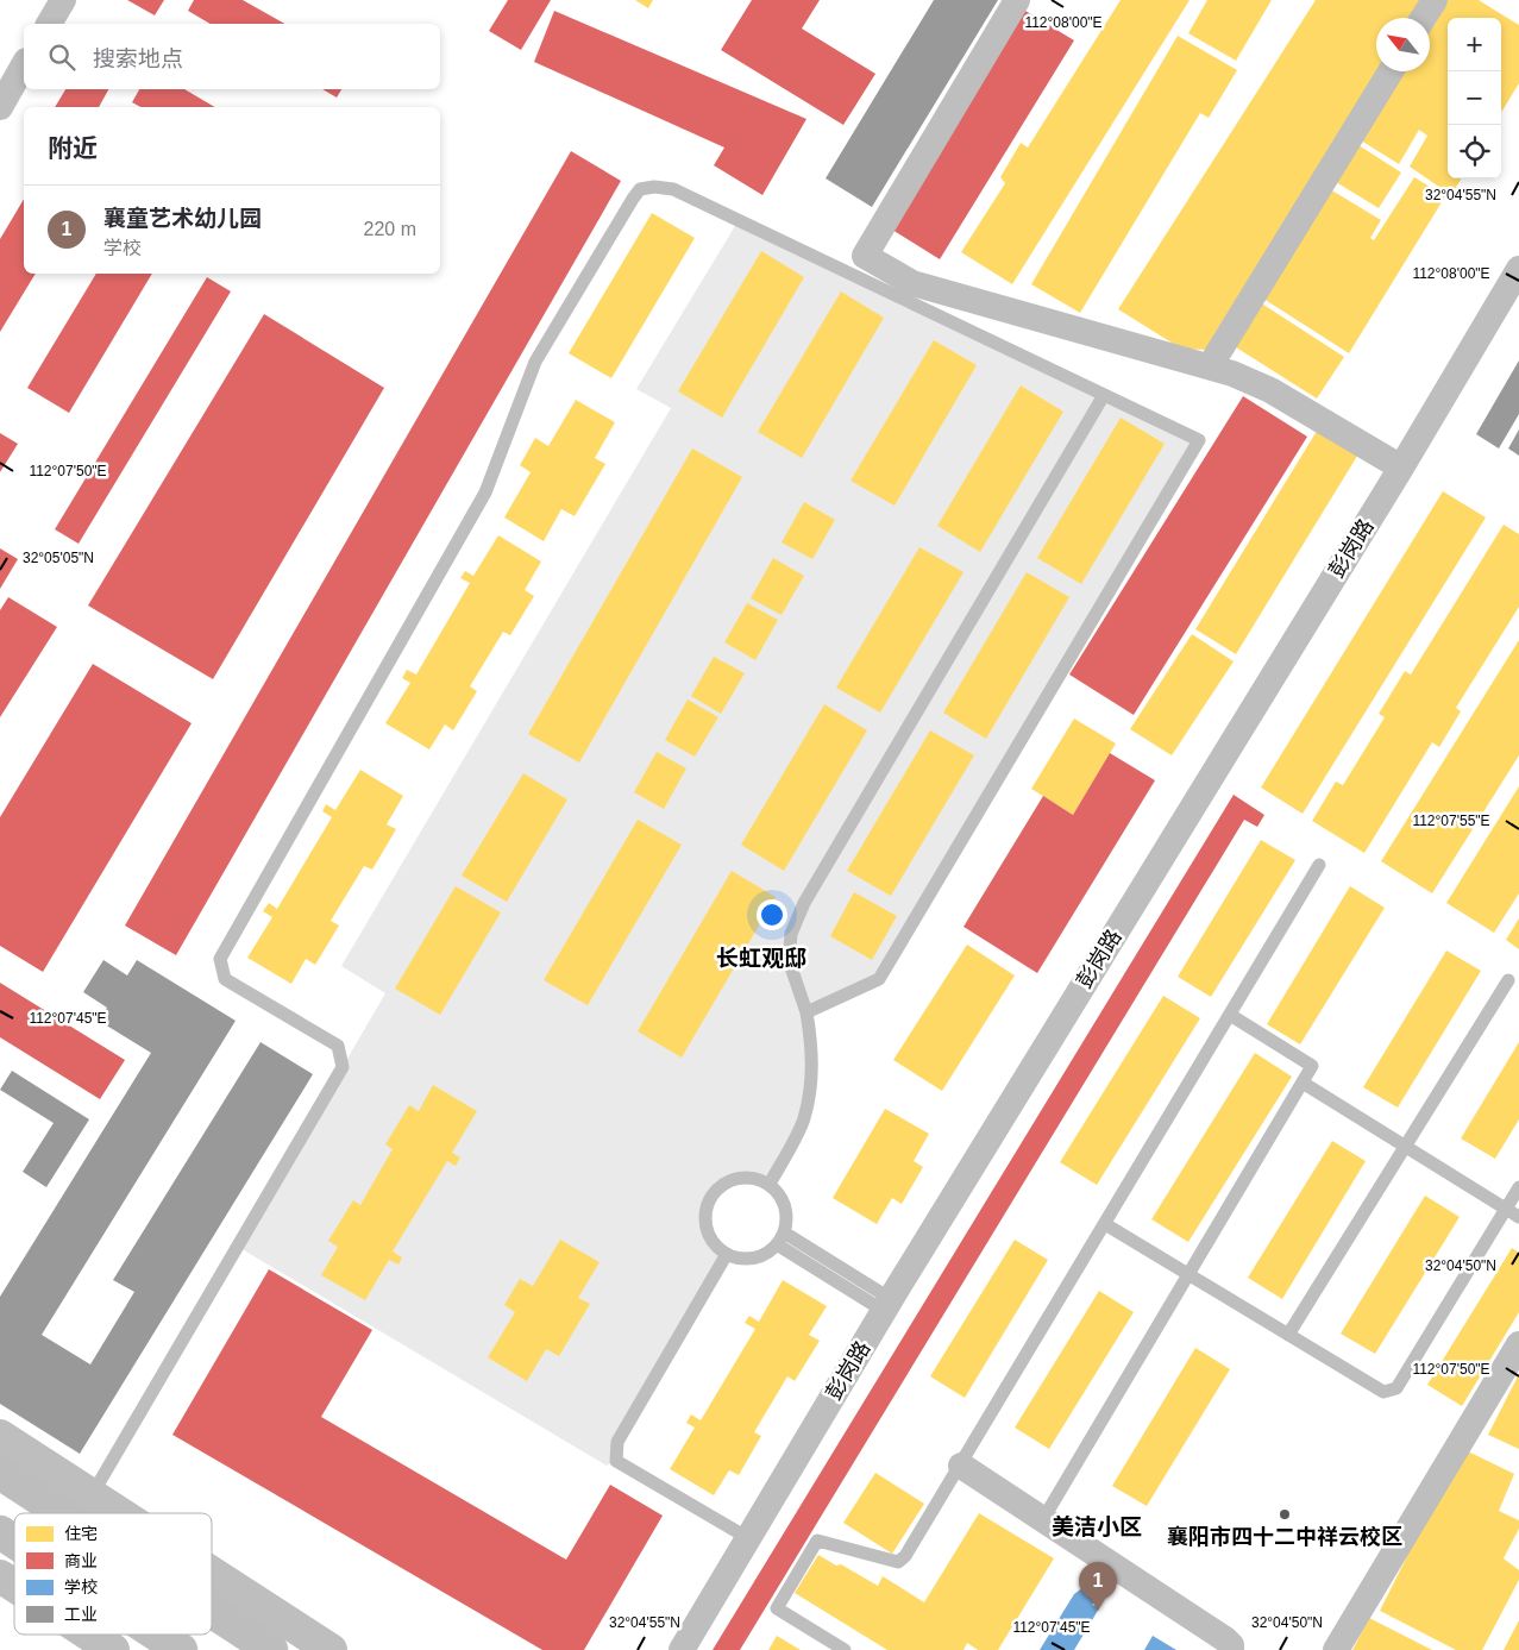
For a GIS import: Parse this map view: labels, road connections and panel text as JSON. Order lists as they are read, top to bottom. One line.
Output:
{"streets":{"street":["彭岗路"]},"districts":["长虹观邸","美洁小区"],"places":["襄阳市四十二中祥云校区"],"legend":["住宅","商业","学校","工业"],"north":"top left","page":{"map_buttons":["+","−"],"search":"搜索地点","heading":"附近","list":[{"mark":"1","name":"襄童艺术幼儿园","note":"学校","value":"220 m"}],"pins":"1"},"coordinates":["112°08'00\"E","32°04'55\"N","112°07'50\"E","32°05'05\"N","112°07'55\"E","112°07'45\"E","32°04'50\"N"]}
